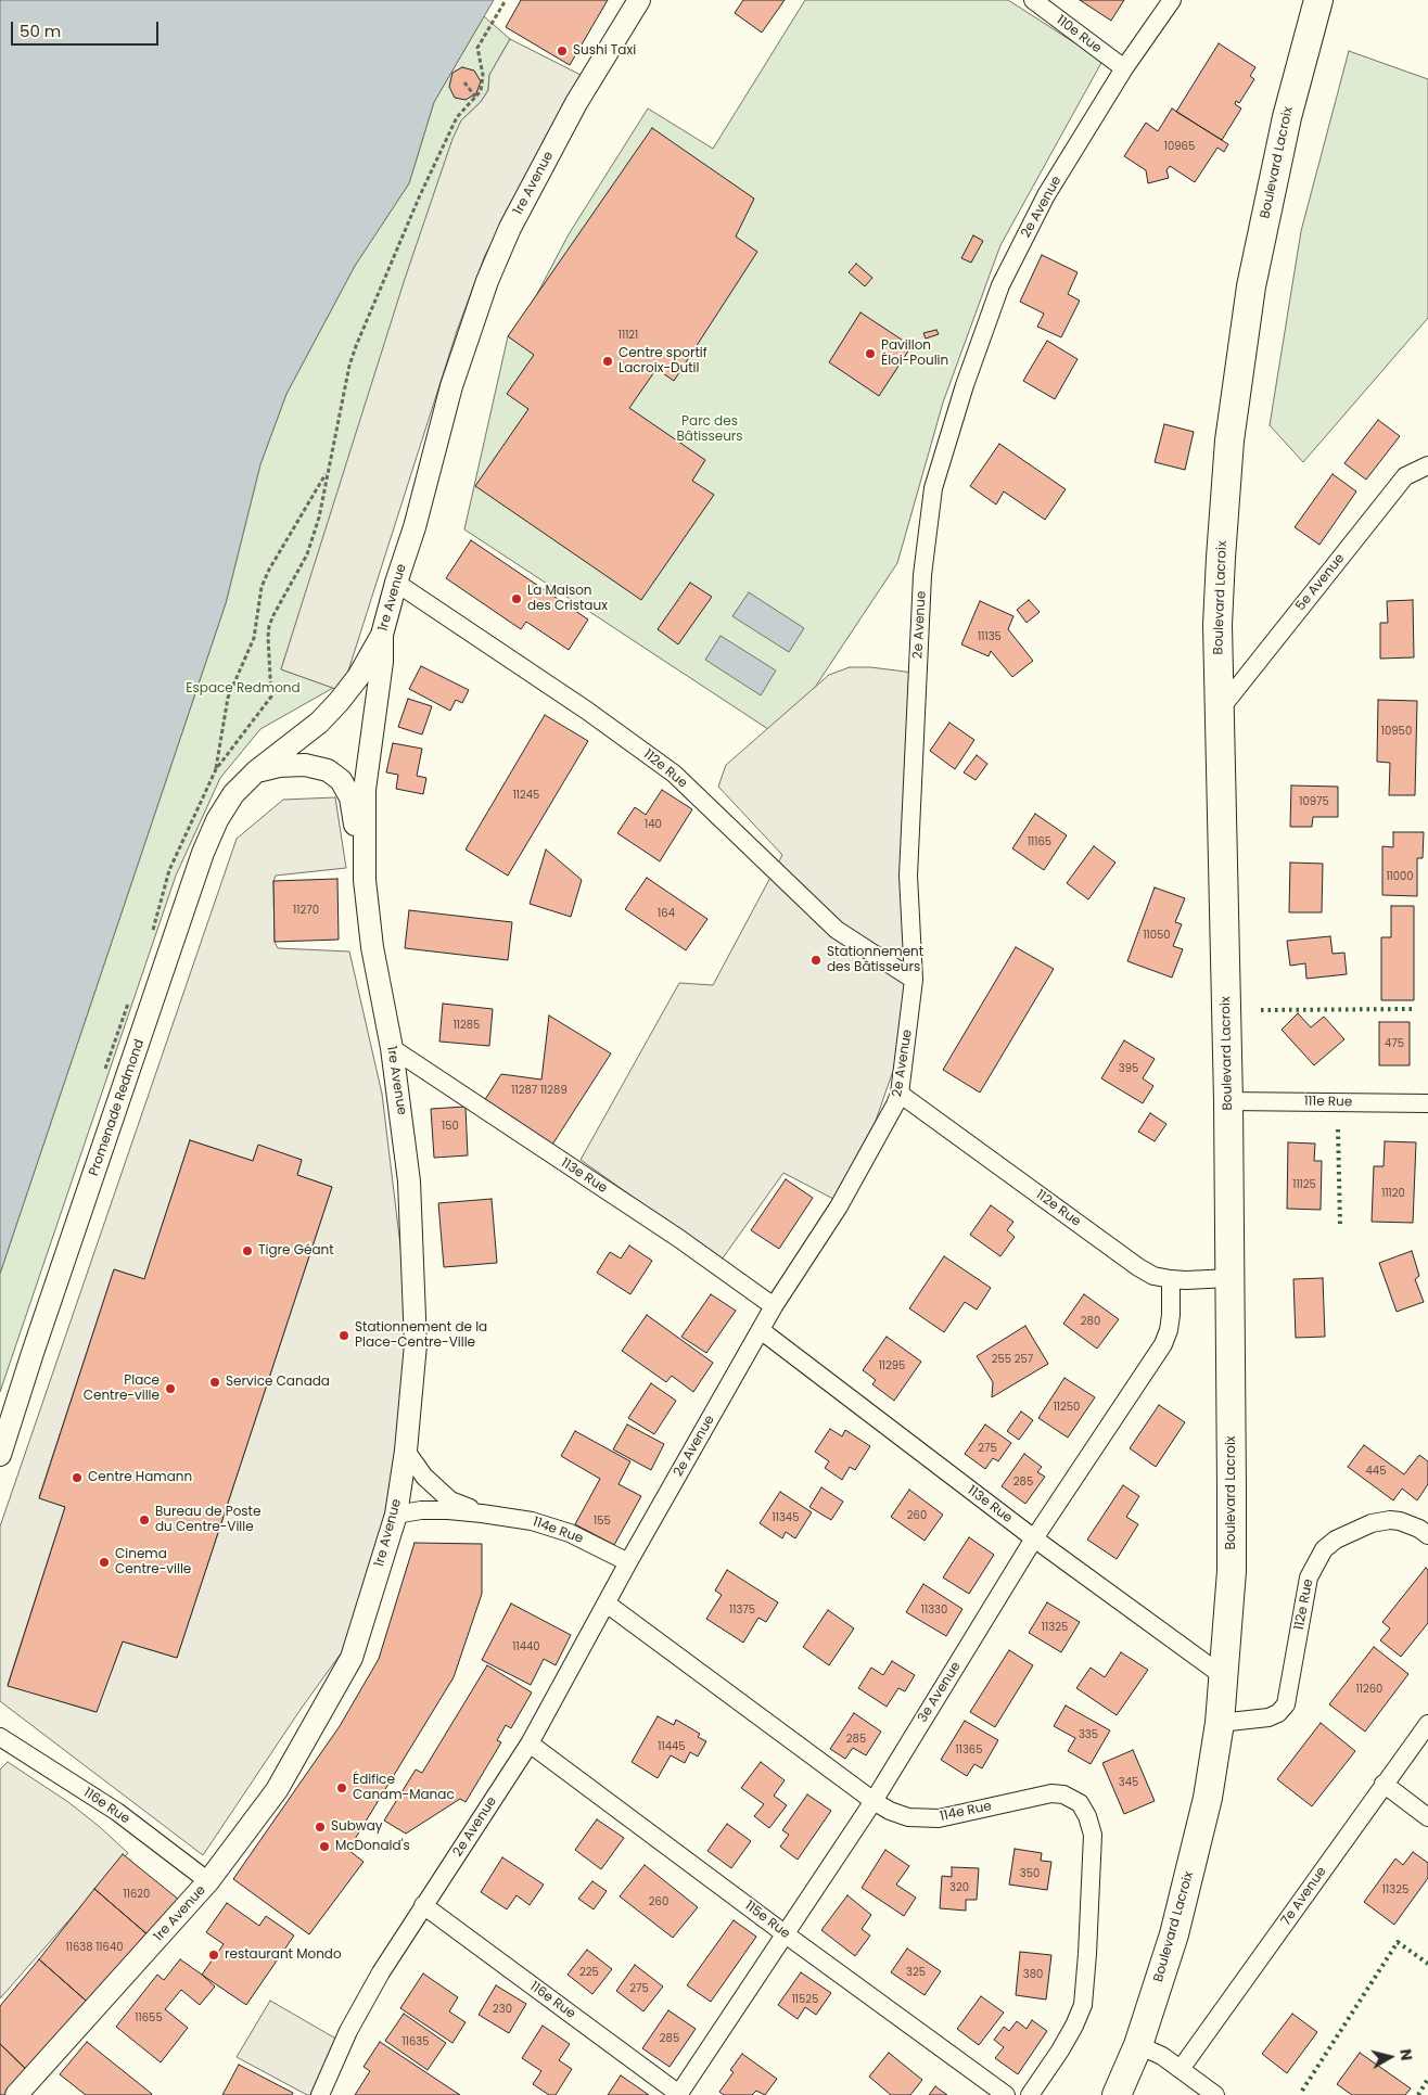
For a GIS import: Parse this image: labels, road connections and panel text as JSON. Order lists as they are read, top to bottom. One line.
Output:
{"streets":{"main road":["Boulevard Lacroix"],"street":["110e Rue","1re Avenue","2e Avenue","5e Avenue","112e Rue","111e Rue","Promenade Redmond","113e Rue","114e Rue","3e Avenue","116e Rue","7e Avenue","115e Rue"]},"crossings":[["110e Rue","2e Avenue"],["Boulevard Lacroix","5e Avenue"],["Boulevard Lacroix","112e Rue"],["Boulevard Lacroix","111e Rue"],["Boulevard Lacroix","113e Rue"],["1re Avenue","112e Rue"],["1re Avenue","Promenade Redmond"],["1re Avenue","113e Rue"],["1re Avenue","114e Rue"],["1re Avenue","116e Rue"],["2e Avenue","112e Rue"],["2e Avenue","113e Rue"],["2e Avenue","114e Rue"],["2e Avenue","116e Rue"],["2e Avenue","115e Rue"],["112e Rue","3e Avenue"],["113e Rue","3e Avenue"],["114e Rue","3e Avenue"],["3e Avenue","116e Rue"],["3e Avenue","115e Rue"]],"parks":["Parc des Bâtisseurs","Espace Redmond"],"places":["Sushi Taxi","Pavillon Éloi-Poulin","Centre sportif Lacroix-Dutil","La Maison des Cristaux","Stationnement des Bâtisseurs","Tigre Géant","Stationnement de la Place-Centre-Ville","Service Canada","Place Centre-ville","Centre Hamann","Bureau de Poste du Centre-Ville","Cinema Centre-ville","Édifice Canam-Manac","Subway","McDonald's","restaurant Mondo"],"house_numbers":["10965","11121","11135","10950","11245","10975","140","11165","11000","11270","164","11050","11285","475","395","11287 11289","150","11125","11120","280","255 257","11295","11250","275","445","285","260","11345","155","11375","11330","11325","11440","11260","335","285","11445","11365","345","350","320","11325","11620","260","11638 11640","225","325","380","275","11525","230","11655","285","11635"],"scale_bar":"50 m","north":"right"}
